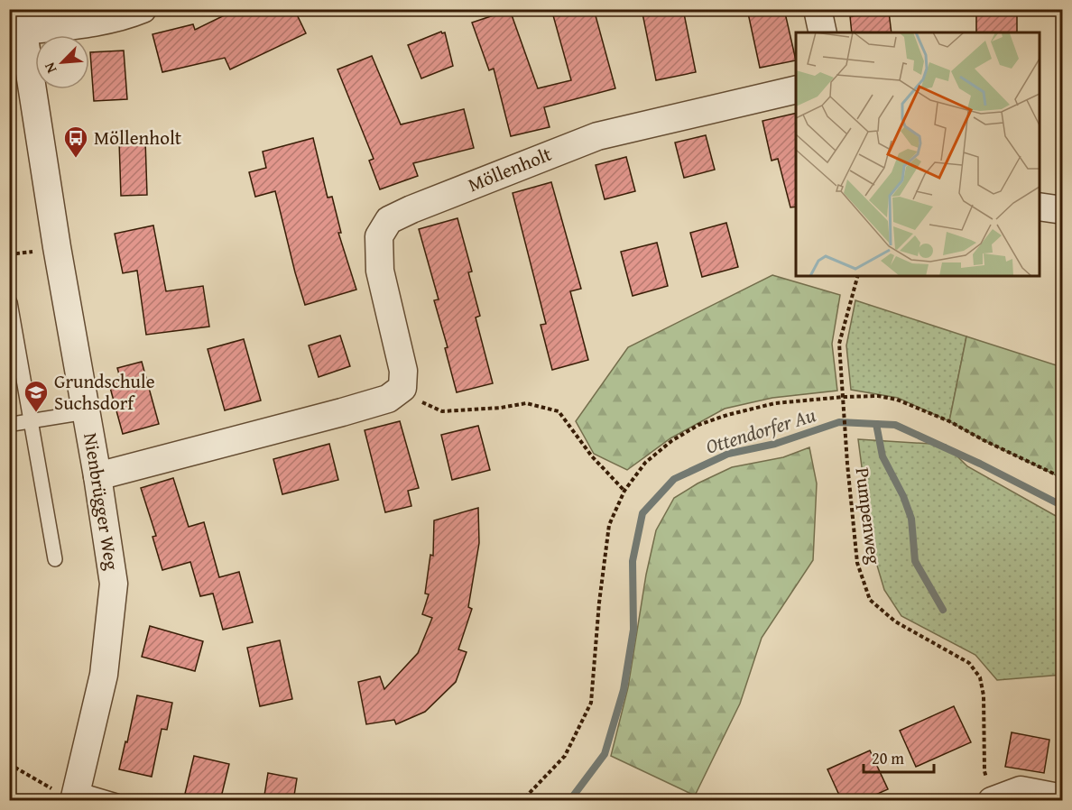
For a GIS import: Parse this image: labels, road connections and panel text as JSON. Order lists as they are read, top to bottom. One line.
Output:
{"streets":{"street":["Möllenholt","Nienbrügger Weg"],"path":["Pumpenweg"]},"water":["Ottendorfer Au"],"places":{"bus stop":["Möllenholt"],"school or university":["Grundschule Suchsdorf"]},"scale_bar":"20 m","north":"bottom left"}
